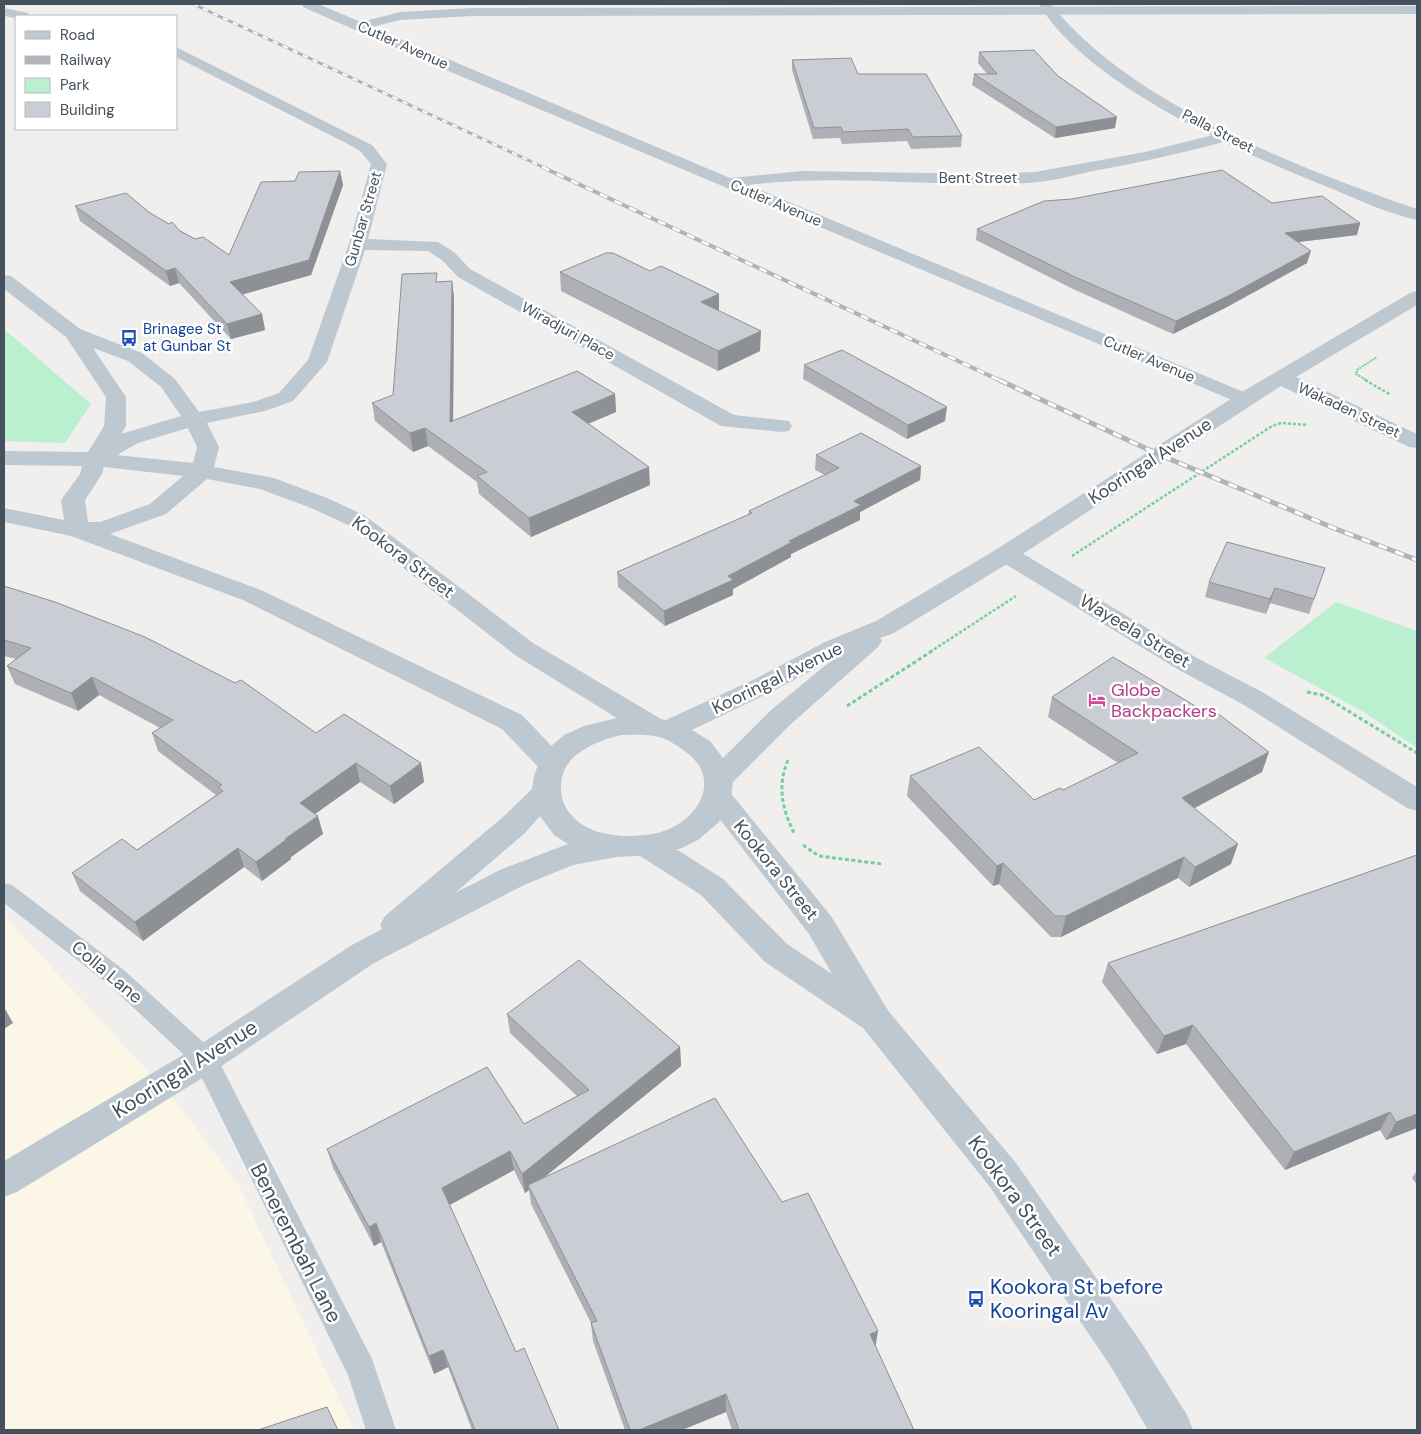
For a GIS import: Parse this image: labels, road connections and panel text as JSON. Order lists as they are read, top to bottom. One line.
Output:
{"streets":{"street":["Cutler Avenue","Palla Street","Bent Street","Gunbar Street","Wiradjuri Place","Wakaden Street","Kooringal Avenue","Kookora Street","Wayeela Street"],"lane":["Colla Lane","Benerembah Lane"]},"crossings":[["Cutler Avenue","Bent Street"],["Cutler Avenue","Kooringal Avenue"],["Palla Street","Bent Street"],["Gunbar Street","Wiradjuri Place"],["Gunbar Street","Kookora Street"],["Wakaden Street","Kooringal Avenue"],["Kooringal Avenue","Kookora Street"],["Kooringal Avenue","Wayeela Street"],["Kooringal Avenue","Colla Lane"],["Kooringal Avenue","Benerembah Lane"],["Colla Lane","Benerembah Lane"]],"places":{"bus stop":["Brinagee St at Gunbar St","Kookora St before Kooringal Av"],"hotel":["Globe Backpackers"]},"legend":["Road","Railway","Park","Building"]}
